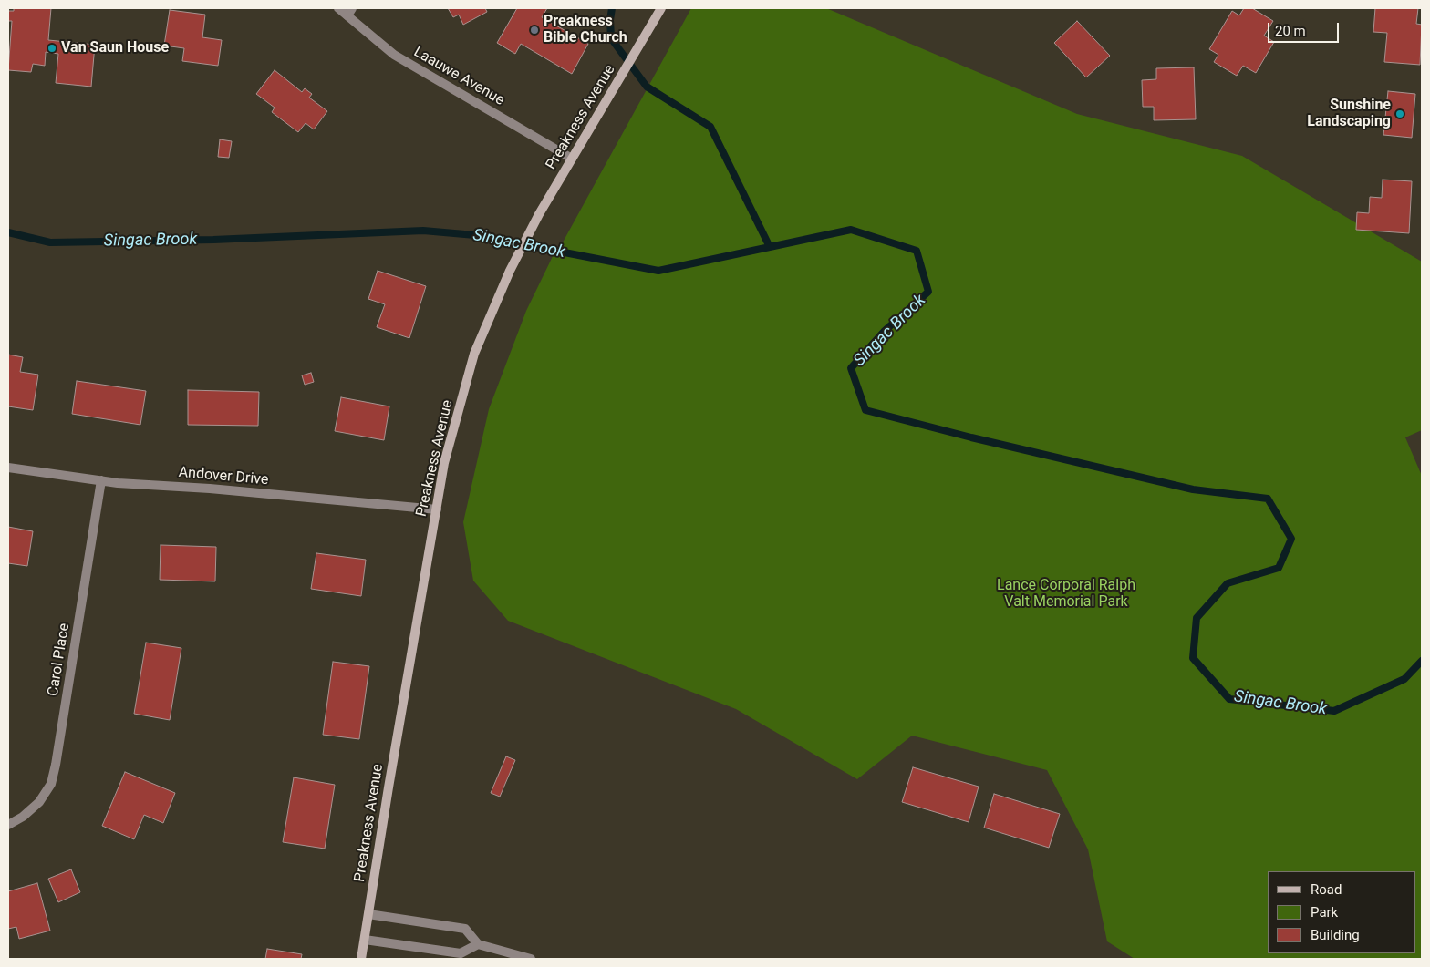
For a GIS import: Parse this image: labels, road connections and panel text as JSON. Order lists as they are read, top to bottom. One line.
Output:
{"streets":{"main road":["Preakness Avenue"],"street":["Laauwe Avenue","Andover Drive","Carol Place"]},"crossings":[["Laauwe Avenue","Preakness Avenue"],["Preakness Avenue","Andover Drive"],["Andover Drive","Carol Place"]],"water":["Singac Brook"],"parks":["Lance Corporal Ralph Valt Memorial Park"],"places":["Preakness Bible Church","Van Saun House","Sunshine Landscaping"],"legend":["Road","Park","Building"],"scale_bar":"20 m"}
